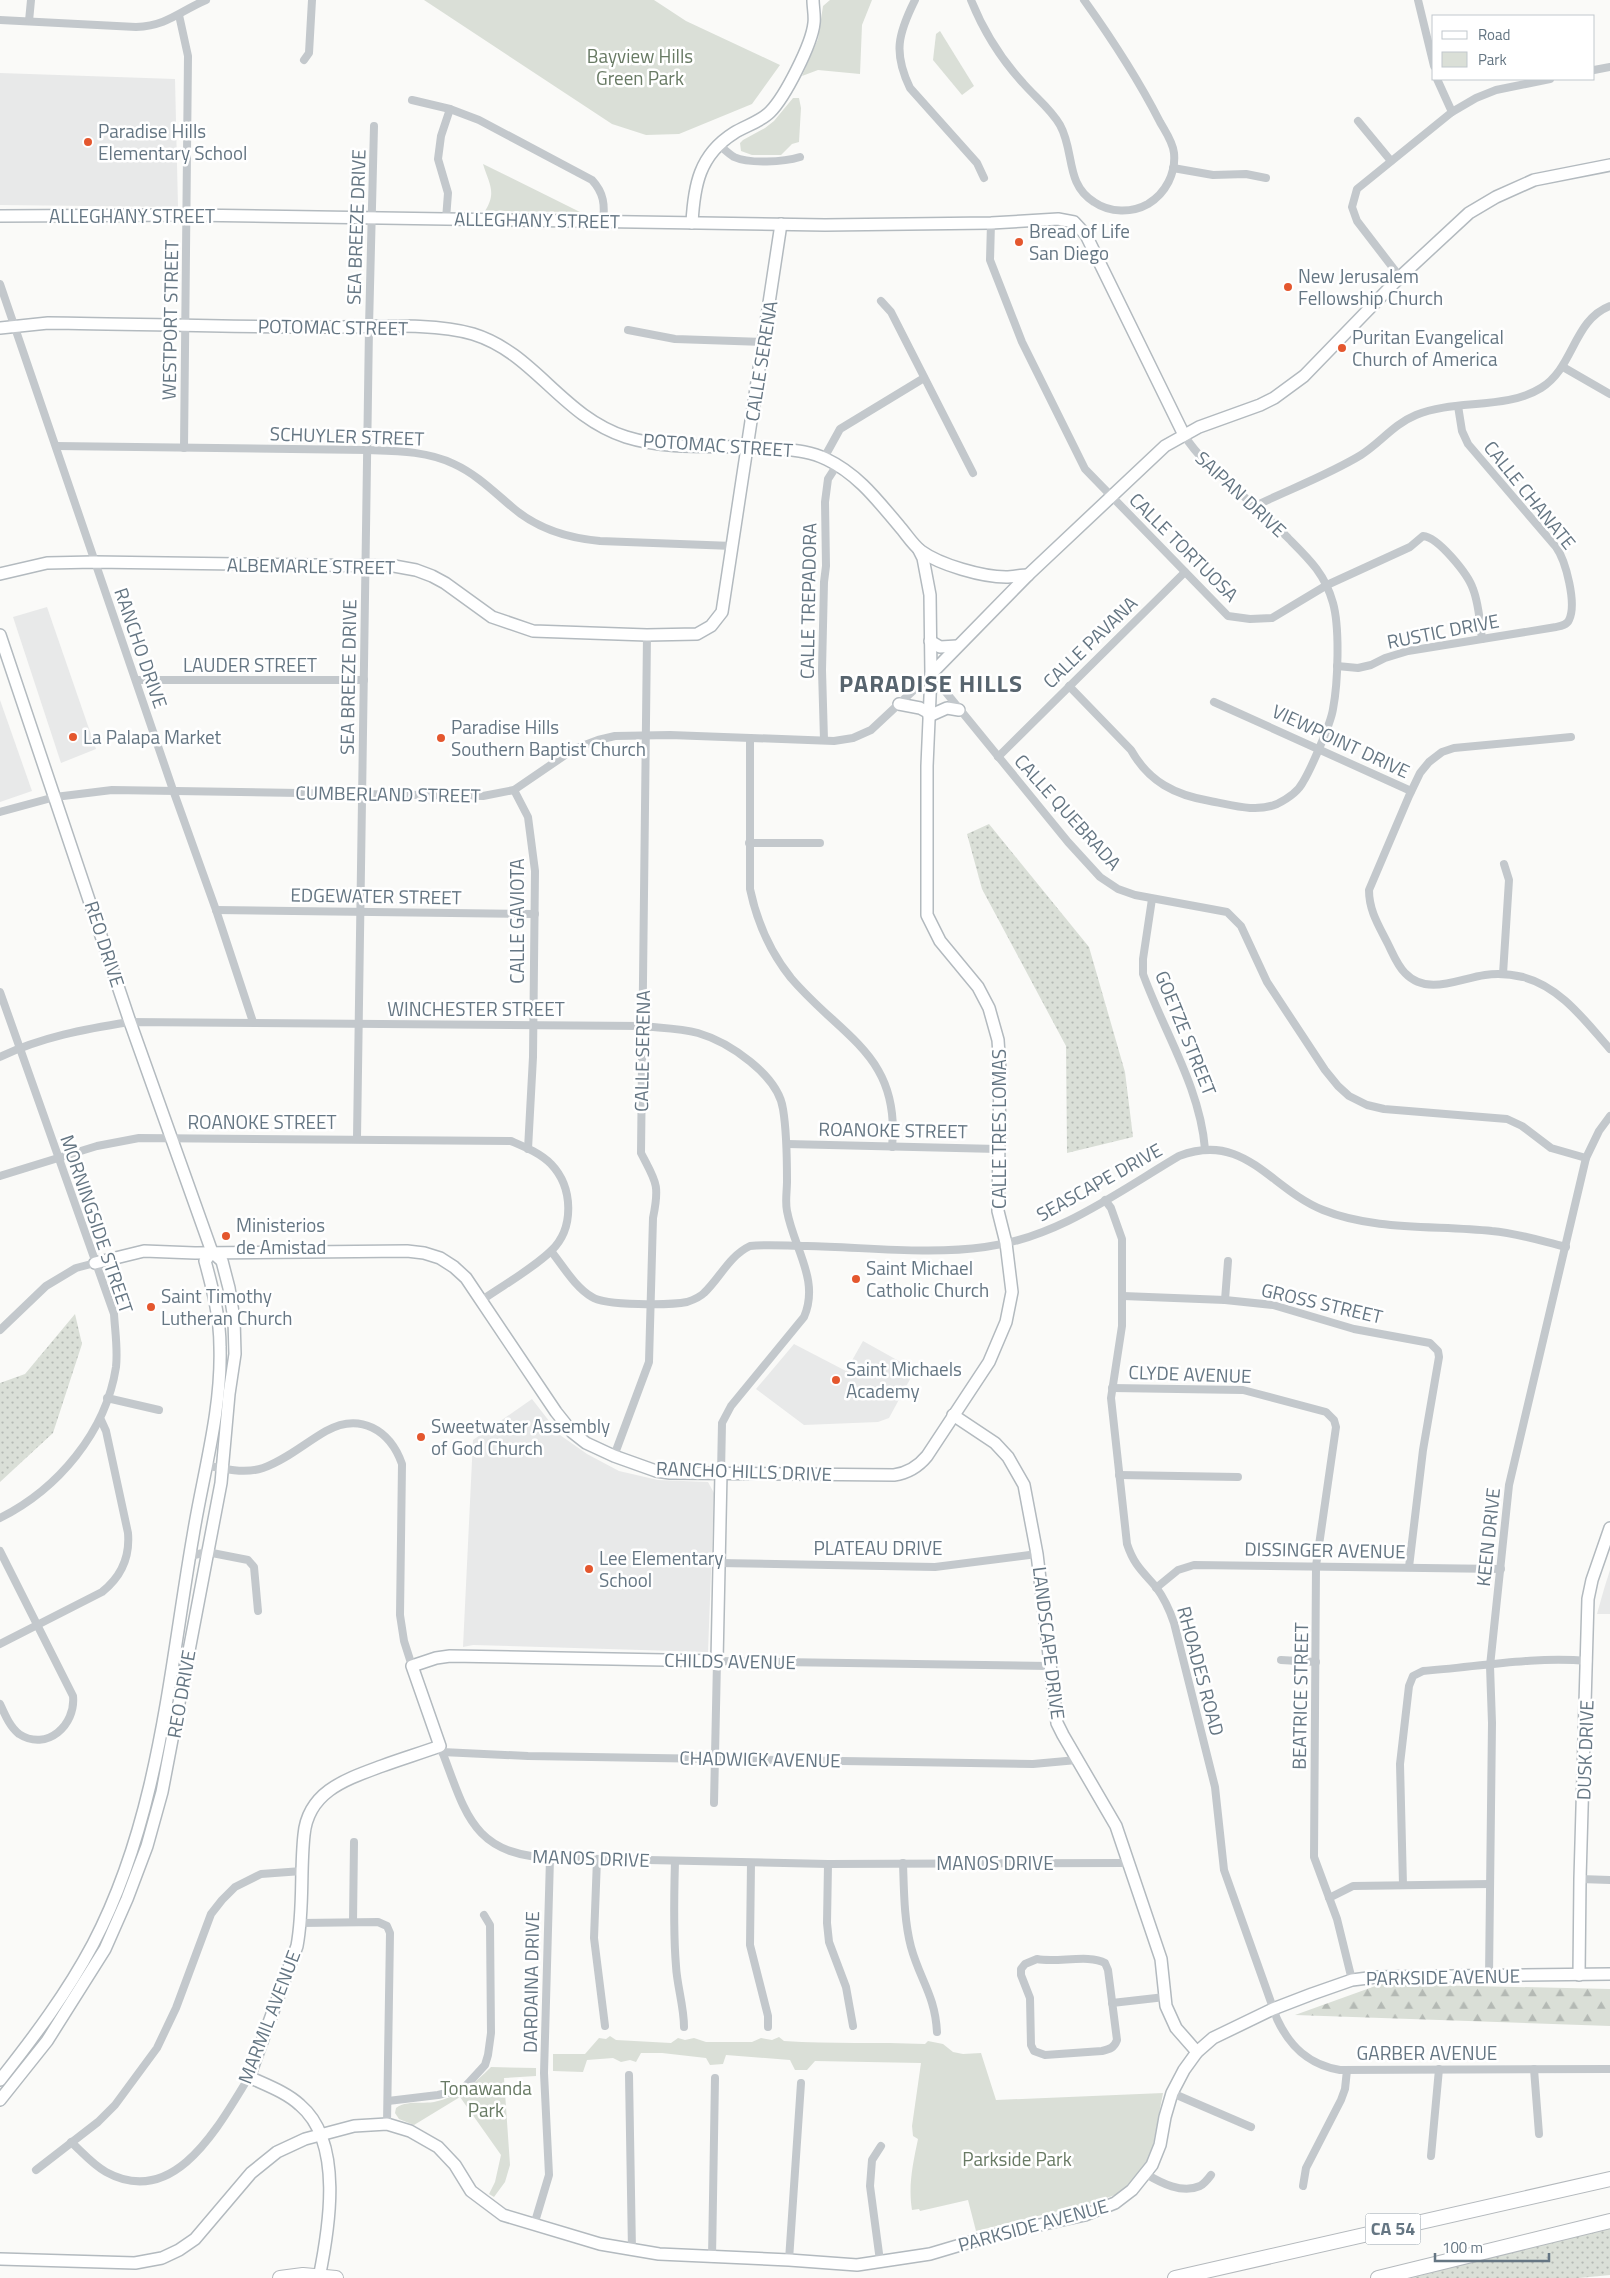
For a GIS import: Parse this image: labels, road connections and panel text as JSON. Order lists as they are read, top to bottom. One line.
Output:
{"streets":{"highway":["CA 54"],"street":["ALLEGHANY STREET","SEA BREEZE DRIVE","WESTPORT STREET","POTOMAC STREET","CALLE SERENA","SCHUYLER STREET","SAIPAN DRIVE","CALLE CHANATE","CALLE TORTUOSA","ALBEMARLE STREET","CALLE TREPADORA","RUSTIC DRIVE","CALLE PAVANA","RANCHO DRIVE","LAUDER STREET","VIEWPOINT DRIVE","CUMBERLAND STREET","CALLE QUEBRADA","EDGEWATER STREET","CALLE GAVIOTA","REO DRIVE","WINCHESTER STREET","GOETZE STREET","ROANOKE STREET","CALLE TRES LOMAS","SEASCAPE DRIVE","MORNINGSIDE STREET","GROSS STREET","CLYDE AVENUE","RANCHO HILLS DRIVE","KEEN DRIVE","PLATEAU DRIVE","DISSINGER AVENUE","LANDSCAPE DRIVE","CHILDS AVENUE","RHOADES ROAD","BEATRICE STREET","DUSK DRIVE","CHADWICK AVENUE","MANOS DRIVE","PARKSIDE AVENUE","DARDAINA DRIVE","MARMIL AVENUE","GARBER AVENUE"]},"crossings":[["ALLEGHANY STREET","SEA BREEZE DRIVE"],["ALLEGHANY STREET","WESTPORT STREET"],["ALLEGHANY STREET","CALLE SERENA"],["ALLEGHANY STREET","SAIPAN DRIVE"],["ALLEGHANY STREET","CALLE TORTUOSA"],["SEA BREEZE DRIVE","POTOMAC STREET"],["SEA BREEZE DRIVE","SCHUYLER STREET"],["SEA BREEZE DRIVE","ALBEMARLE STREET"],["SEA BREEZE DRIVE","LAUDER STREET"],["SEA BREEZE DRIVE","CUMBERLAND STREET"],["SEA BREEZE DRIVE","EDGEWATER STREET"],["SEA BREEZE DRIVE","WINCHESTER STREET"],["SEA BREEZE DRIVE","ROANOKE STREET"],["WESTPORT STREET","POTOMAC STREET"],["WESTPORT STREET","SCHUYLER STREET"],["POTOMAC STREET","CALLE SERENA"],["POTOMAC STREET","CALLE TREPADORA"],["POTOMAC STREET","RANCHO DRIVE"],["POTOMAC STREET","CUMBERLAND STREET"],["POTOMAC STREET","CALLE TRES LOMAS"],["CALLE SERENA","SCHUYLER STREET"],["CALLE SERENA","ALBEMARLE STREET"],["CALLE SERENA","CUMBERLAND STREET"],["CALLE SERENA","WINCHESTER STREET"],["CALLE SERENA","SEASCAPE DRIVE"],["CALLE SERENA","RANCHO HILLS DRIVE"],["SCHUYLER STREET","RANCHO DRIVE"],["SAIPAN DRIVE","CALLE TORTUOSA"],["SAIPAN DRIVE","RUSTIC DRIVE"],["SAIPAN DRIVE","CALLE PAVANA"],["SAIPAN DRIVE","VIEWPOINT DRIVE"],["CALLE CHANATE","RUSTIC DRIVE"],["CALLE TORTUOSA","RUSTIC DRIVE"],["CALLE TORTUOSA","CALLE PAVANA"],["ALBEMARLE STREET","RANCHO DRIVE"],["CALLE TREPADORA","CUMBERLAND STREET"],["CALLE PAVANA","CALLE QUEBRADA"],["RANCHO DRIVE","LAUDER STREET"],["RANCHO DRIVE","CUMBERLAND STREET"],["RANCHO DRIVE","EDGEWATER STREET"],["RANCHO DRIVE","WINCHESTER STREET"],["CUMBERLAND STREET","CALLE QUEBRADA"],["CUMBERLAND STREET","CALLE GAVIOTA"],["CUMBERLAND STREET","REO DRIVE"],["CUMBERLAND STREET","CALLE TRES LOMAS"],["CALLE QUEBRADA","GOETZE STREET"],["CALLE QUEBRADA","CALLE TRES LOMAS"],["CALLE QUEBRADA","KEEN DRIVE"],["EDGEWATER STREET","CALLE GAVIOTA"],["CALLE GAVIOTA","WINCHESTER STREET"],["CALLE GAVIOTA","ROANOKE STREET"],["REO DRIVE","WINCHESTER STREET"],["REO DRIVE","ROANOKE STREET"],["REO DRIVE","RANCHO HILLS DRIVE"],["REO DRIVE","MANOS DRIVE"],["WINCHESTER STREET","ROANOKE STREET"],["WINCHESTER STREET","SEASCAPE DRIVE"],["WINCHESTER STREET","MORNINGSIDE STREET"],["WINCHESTER STREET","RANCHO HILLS DRIVE"],["GOETZE STREET","SEASCAPE DRIVE"],["ROANOKE STREET","CALLE TRES LOMAS"],["ROANOKE STREET","MORNINGSIDE STREET"],["CALLE TRES LOMAS","SEASCAPE DRIVE"],["CALLE TRES LOMAS","RANCHO HILLS DRIVE"],["CALLE TRES LOMAS","LANDSCAPE DRIVE"],["SEASCAPE DRIVE","KEEN DRIVE"],["SEASCAPE DRIVE","RHOADES ROAD"],["MORNINGSIDE STREET","RANCHO HILLS DRIVE"],["GROSS STREET","DISSINGER AVENUE"],["GROSS STREET","RHOADES ROAD"],["CLYDE AVENUE","RHOADES ROAD"],["CLYDE AVENUE","BEATRICE STREET"],["RANCHO HILLS DRIVE","LANDSCAPE DRIVE"],["KEEN DRIVE","DISSINGER AVENUE"],["KEEN DRIVE","PARKSIDE AVENUE"],["PLATEAU DRIVE","LANDSCAPE DRIVE"],["DISSINGER AVENUE","RHOADES ROAD"],["DISSINGER AVENUE","BEATRICE STREET"],["LANDSCAPE DRIVE","CHILDS AVENUE"],["LANDSCAPE DRIVE","CHADWICK AVENUE"],["LANDSCAPE DRIVE","MANOS DRIVE"],["LANDSCAPE DRIVE","PARKSIDE AVENUE"],["CHILDS AVENUE","MANOS DRIVE"],["RHOADES ROAD","PARKSIDE AVENUE"],["RHOADES ROAD","GARBER AVENUE"],["BEATRICE STREET","PARKSIDE AVENUE"],["DUSK DRIVE","PARKSIDE AVENUE"],["CHADWICK AVENUE","MANOS DRIVE"],["CHADWICK AVENUE","MARMIL AVENUE"],["MANOS DRIVE","DARDAINA DRIVE"],["PARKSIDE AVENUE","DARDAINA DRIVE"],["PARKSIDE AVENUE","GARBER AVENUE"]],"districts":["PARADISE HILLS"],"parks":["Bayview Hills Green Park","Tonawanda Park","Parkside Park"],"places":["Paradise Hills Elementary School","Bread of Life San Diego","New Jerusalem Fellowship Church","Puritan Evangelical Church of America","La Palapa Market","Paradise Hills Southern Baptist Church","Ministerios de Amistad","Saint Michael Catholic Church","Saint Timothy Lutheran Church","Saint Michaels Academy","Sweetwater Assembly of God Church","Lee Elementary School"],"legend":["Road","Park"],"scale_bar":"100 m"}
